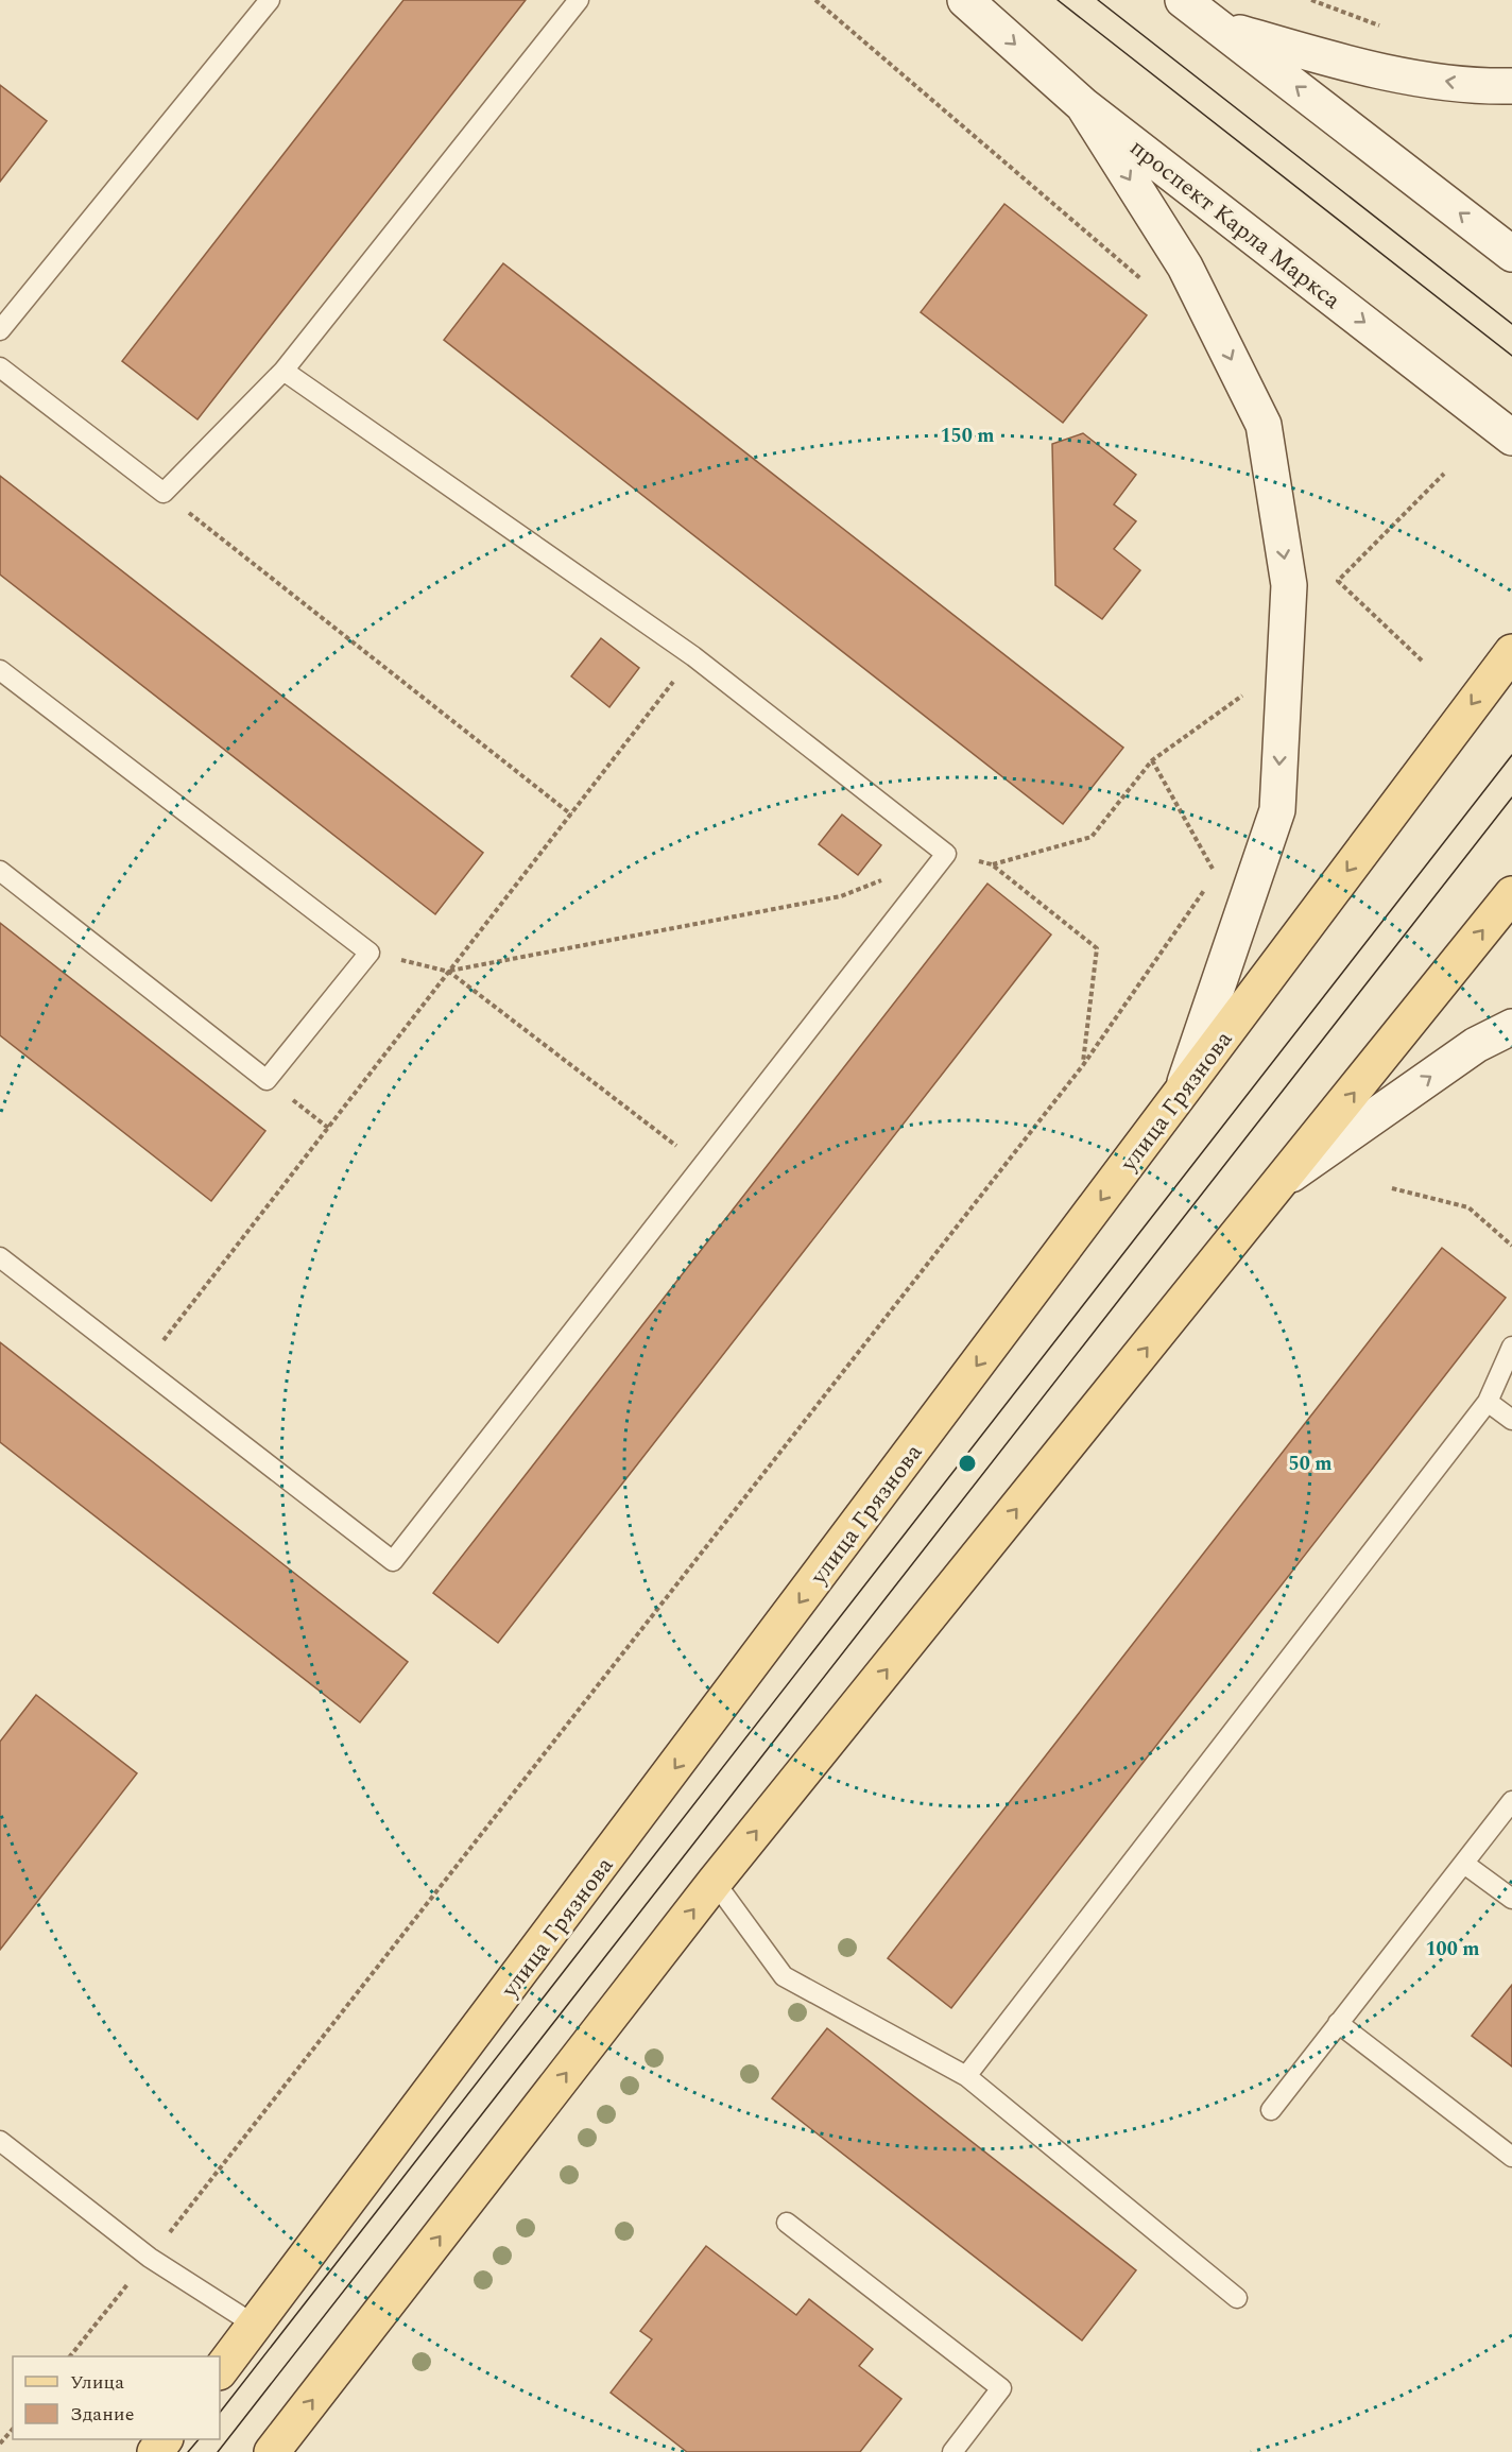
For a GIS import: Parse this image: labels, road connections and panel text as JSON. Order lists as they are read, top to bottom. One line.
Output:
{"streets":{"main road":["проспект Карла Маркса","улица Грязнова"]},"legend":["Улица","Здание"],"rings":["150 m","50 m","100 m"]}
